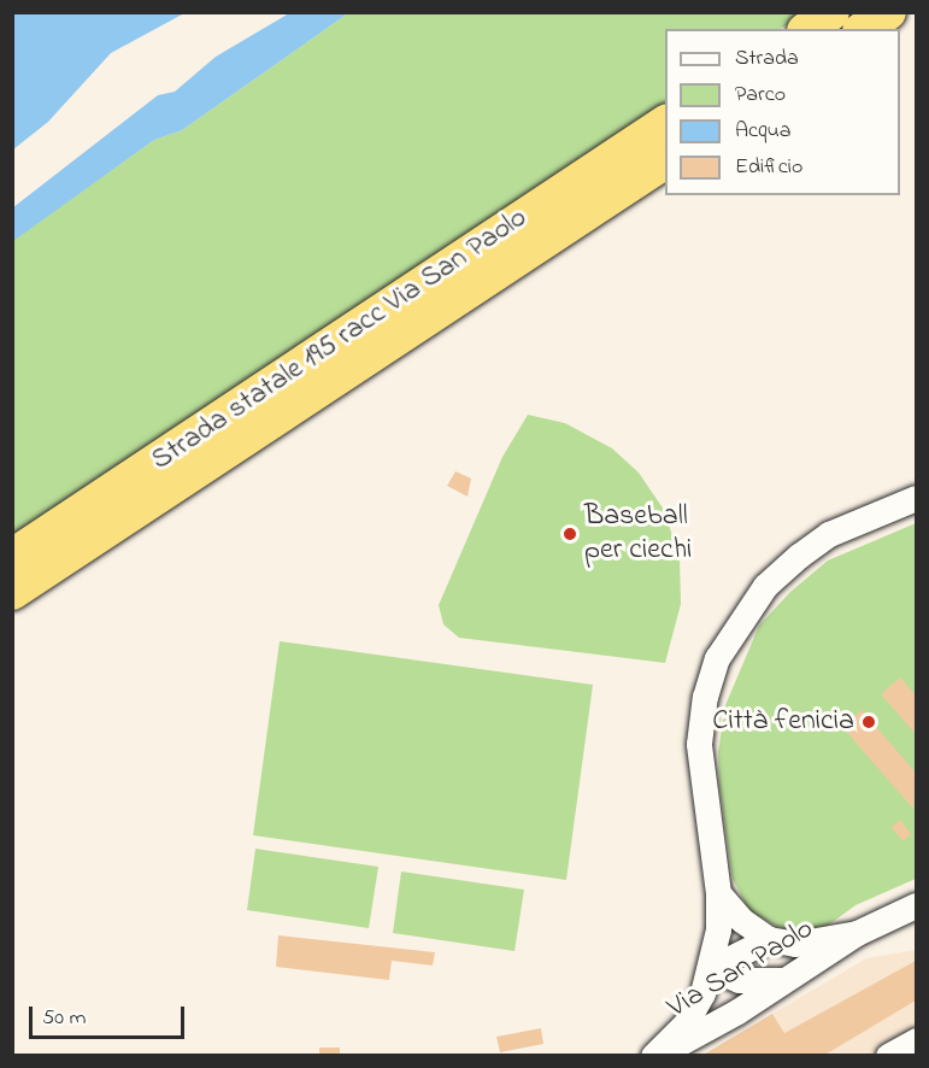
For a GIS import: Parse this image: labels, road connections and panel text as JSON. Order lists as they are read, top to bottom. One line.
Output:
{"streets":{"highway":["Strada statale 195 racc Via San Paolo"],"street":["Via San Paolo"]},"places":["Baseball per ciechi","Città fenicia"],"legend":["Strada","Parco","Acqua","Edificio"],"scale_bar":"50 m"}
